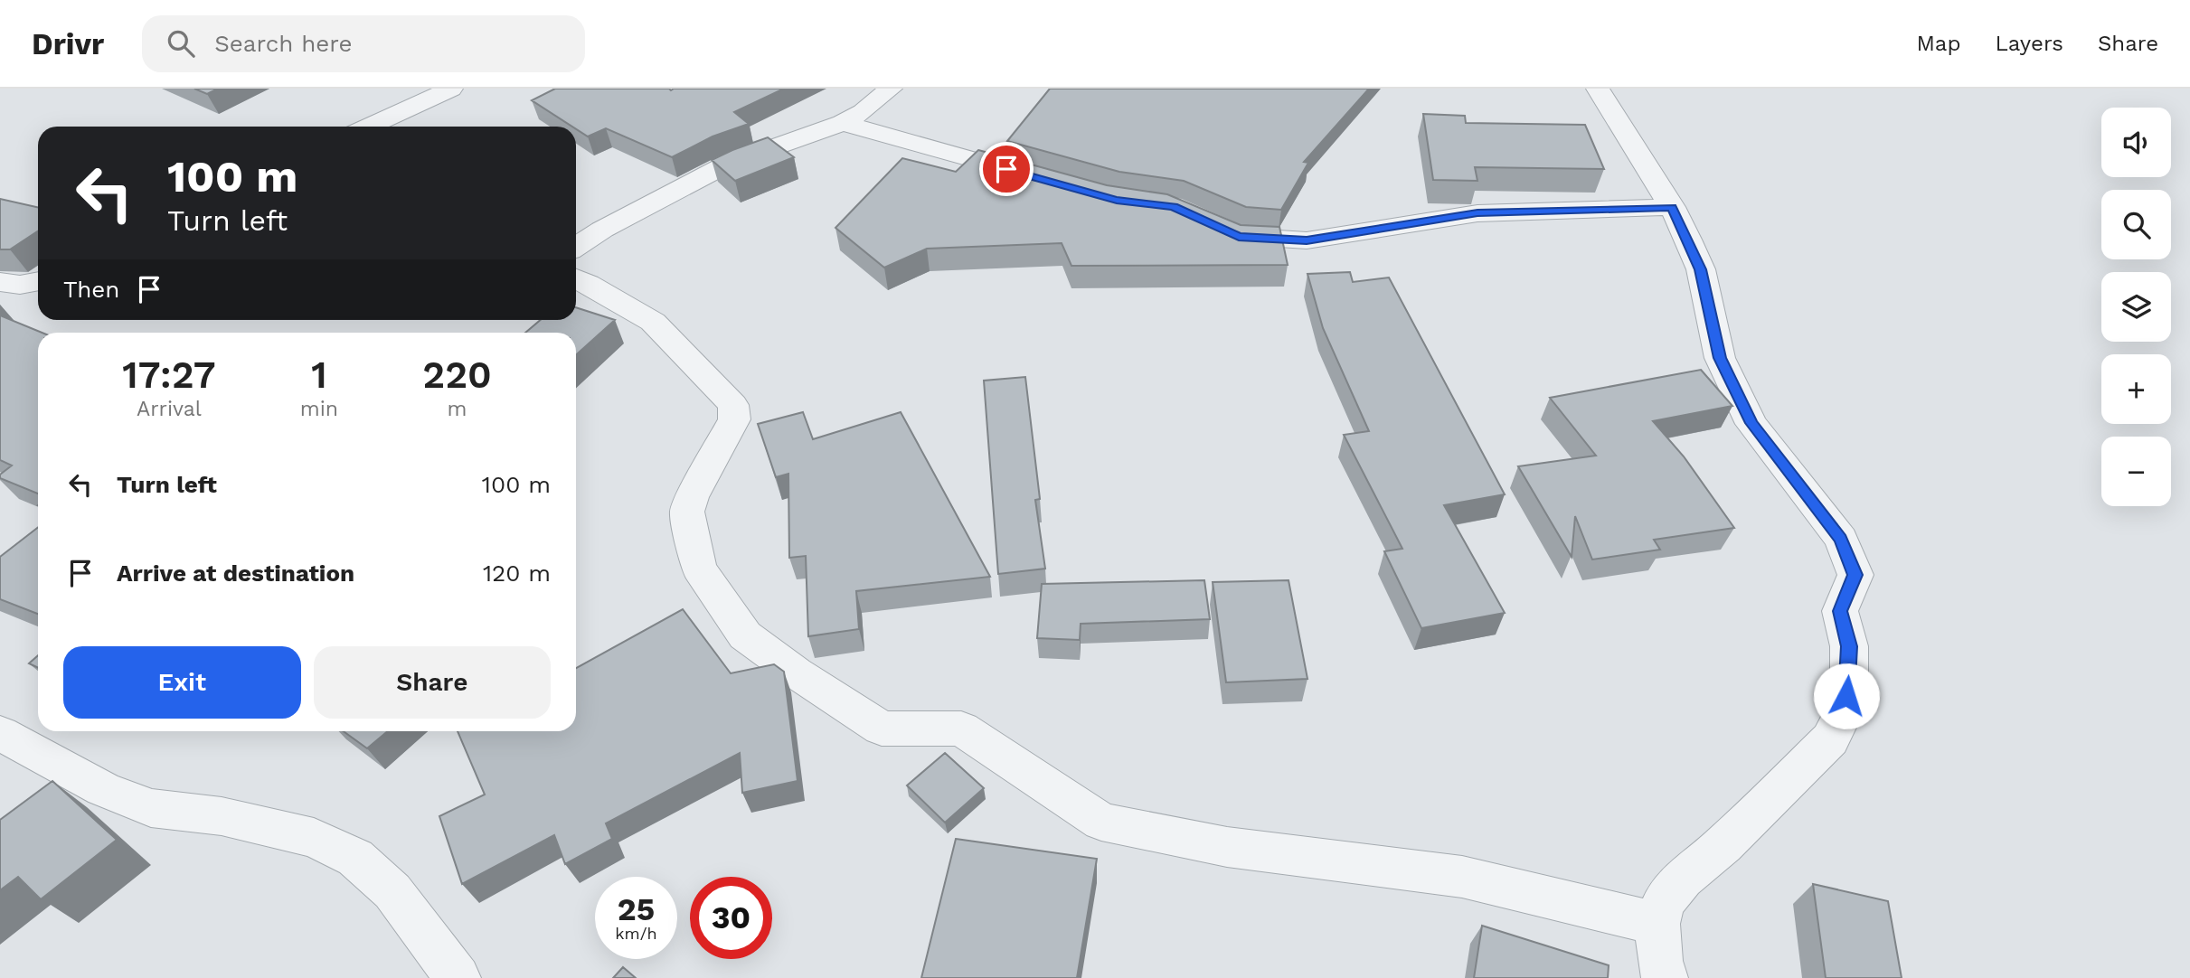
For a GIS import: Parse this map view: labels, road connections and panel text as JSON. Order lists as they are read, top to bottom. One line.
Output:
{"page":{"header":"Drivr","search":"Search here","nav":["Map","Layers","Share"],"map_buttons":["+","−"],"turn":["100 m","Turn left"],"then":"Then","eta":["17:27","Arrival","1","min","220","m"],"list":[{"name":"Turn left","value":"100 m"},{"name":"Arrive at destination","value":"120 m"}],"buttons":["Exit","Share"],"speed":"25 km/h","limit":"30"}}
